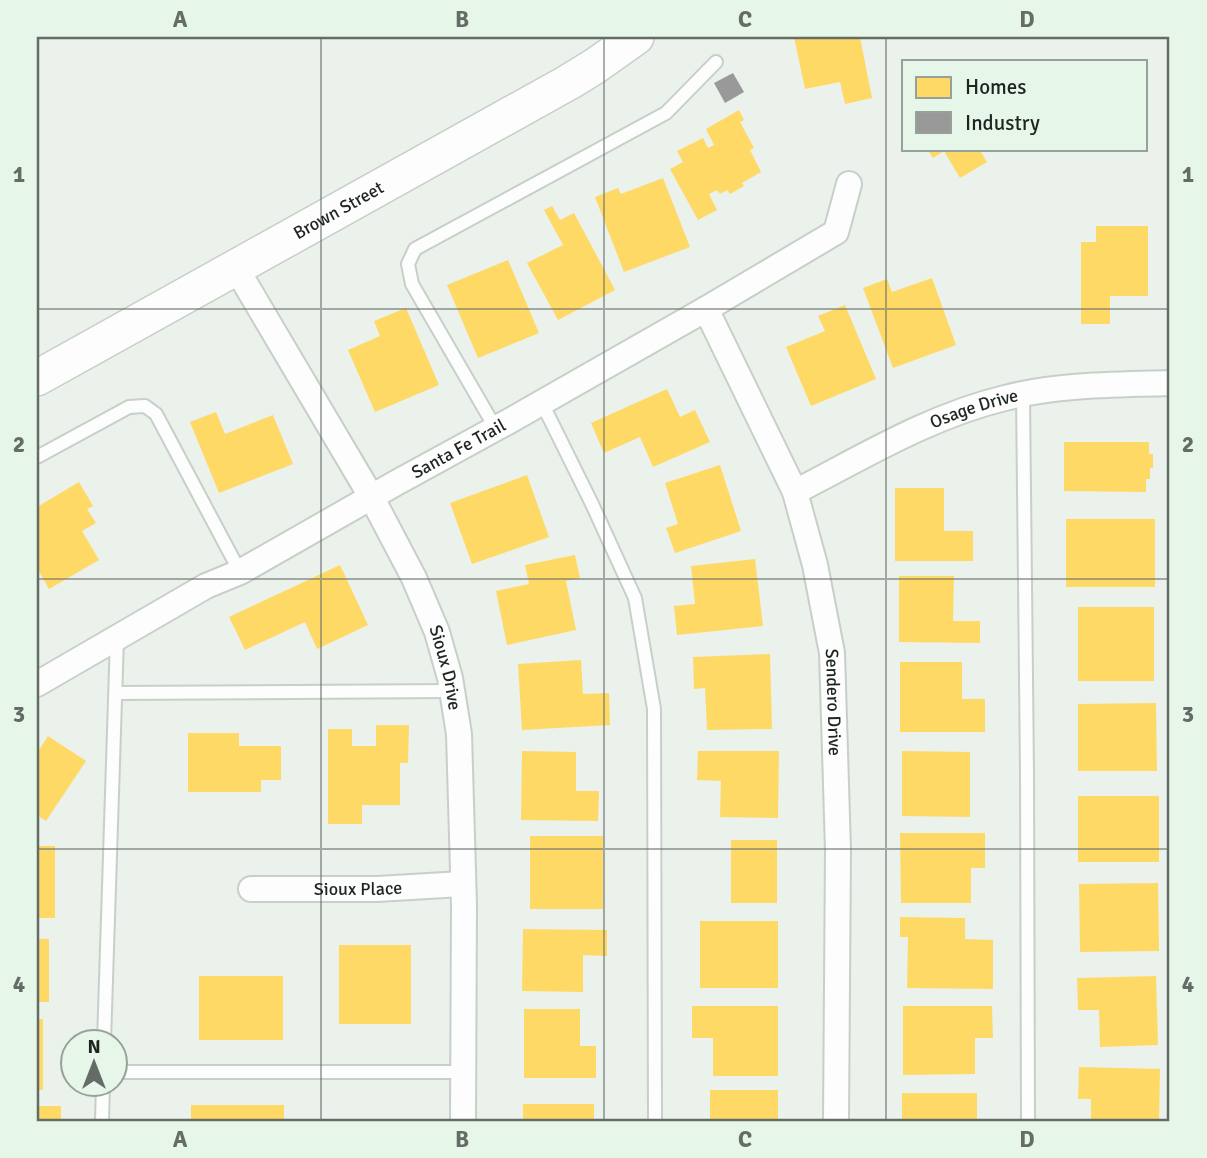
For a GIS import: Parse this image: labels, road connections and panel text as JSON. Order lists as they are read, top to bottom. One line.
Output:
{"streets":{"main road":["Brown Street"],"street":["Osage Drive","Santa Fe Trail","Sioux Drive","Sendero Drive","Sioux Place"]},"crossings":[["Brown Street","Sioux Drive"],["Osage Drive","Sendero Drive"],["Santa Fe Trail","Sioux Drive"],["Santa Fe Trail","Sendero Drive"],["Sioux Drive","Sioux Place"]],"legend":["Homes","Industry"],"north":"top","grid":{"columns":["A","B","C","D"],"rows":["1","2","3","4"]}}
